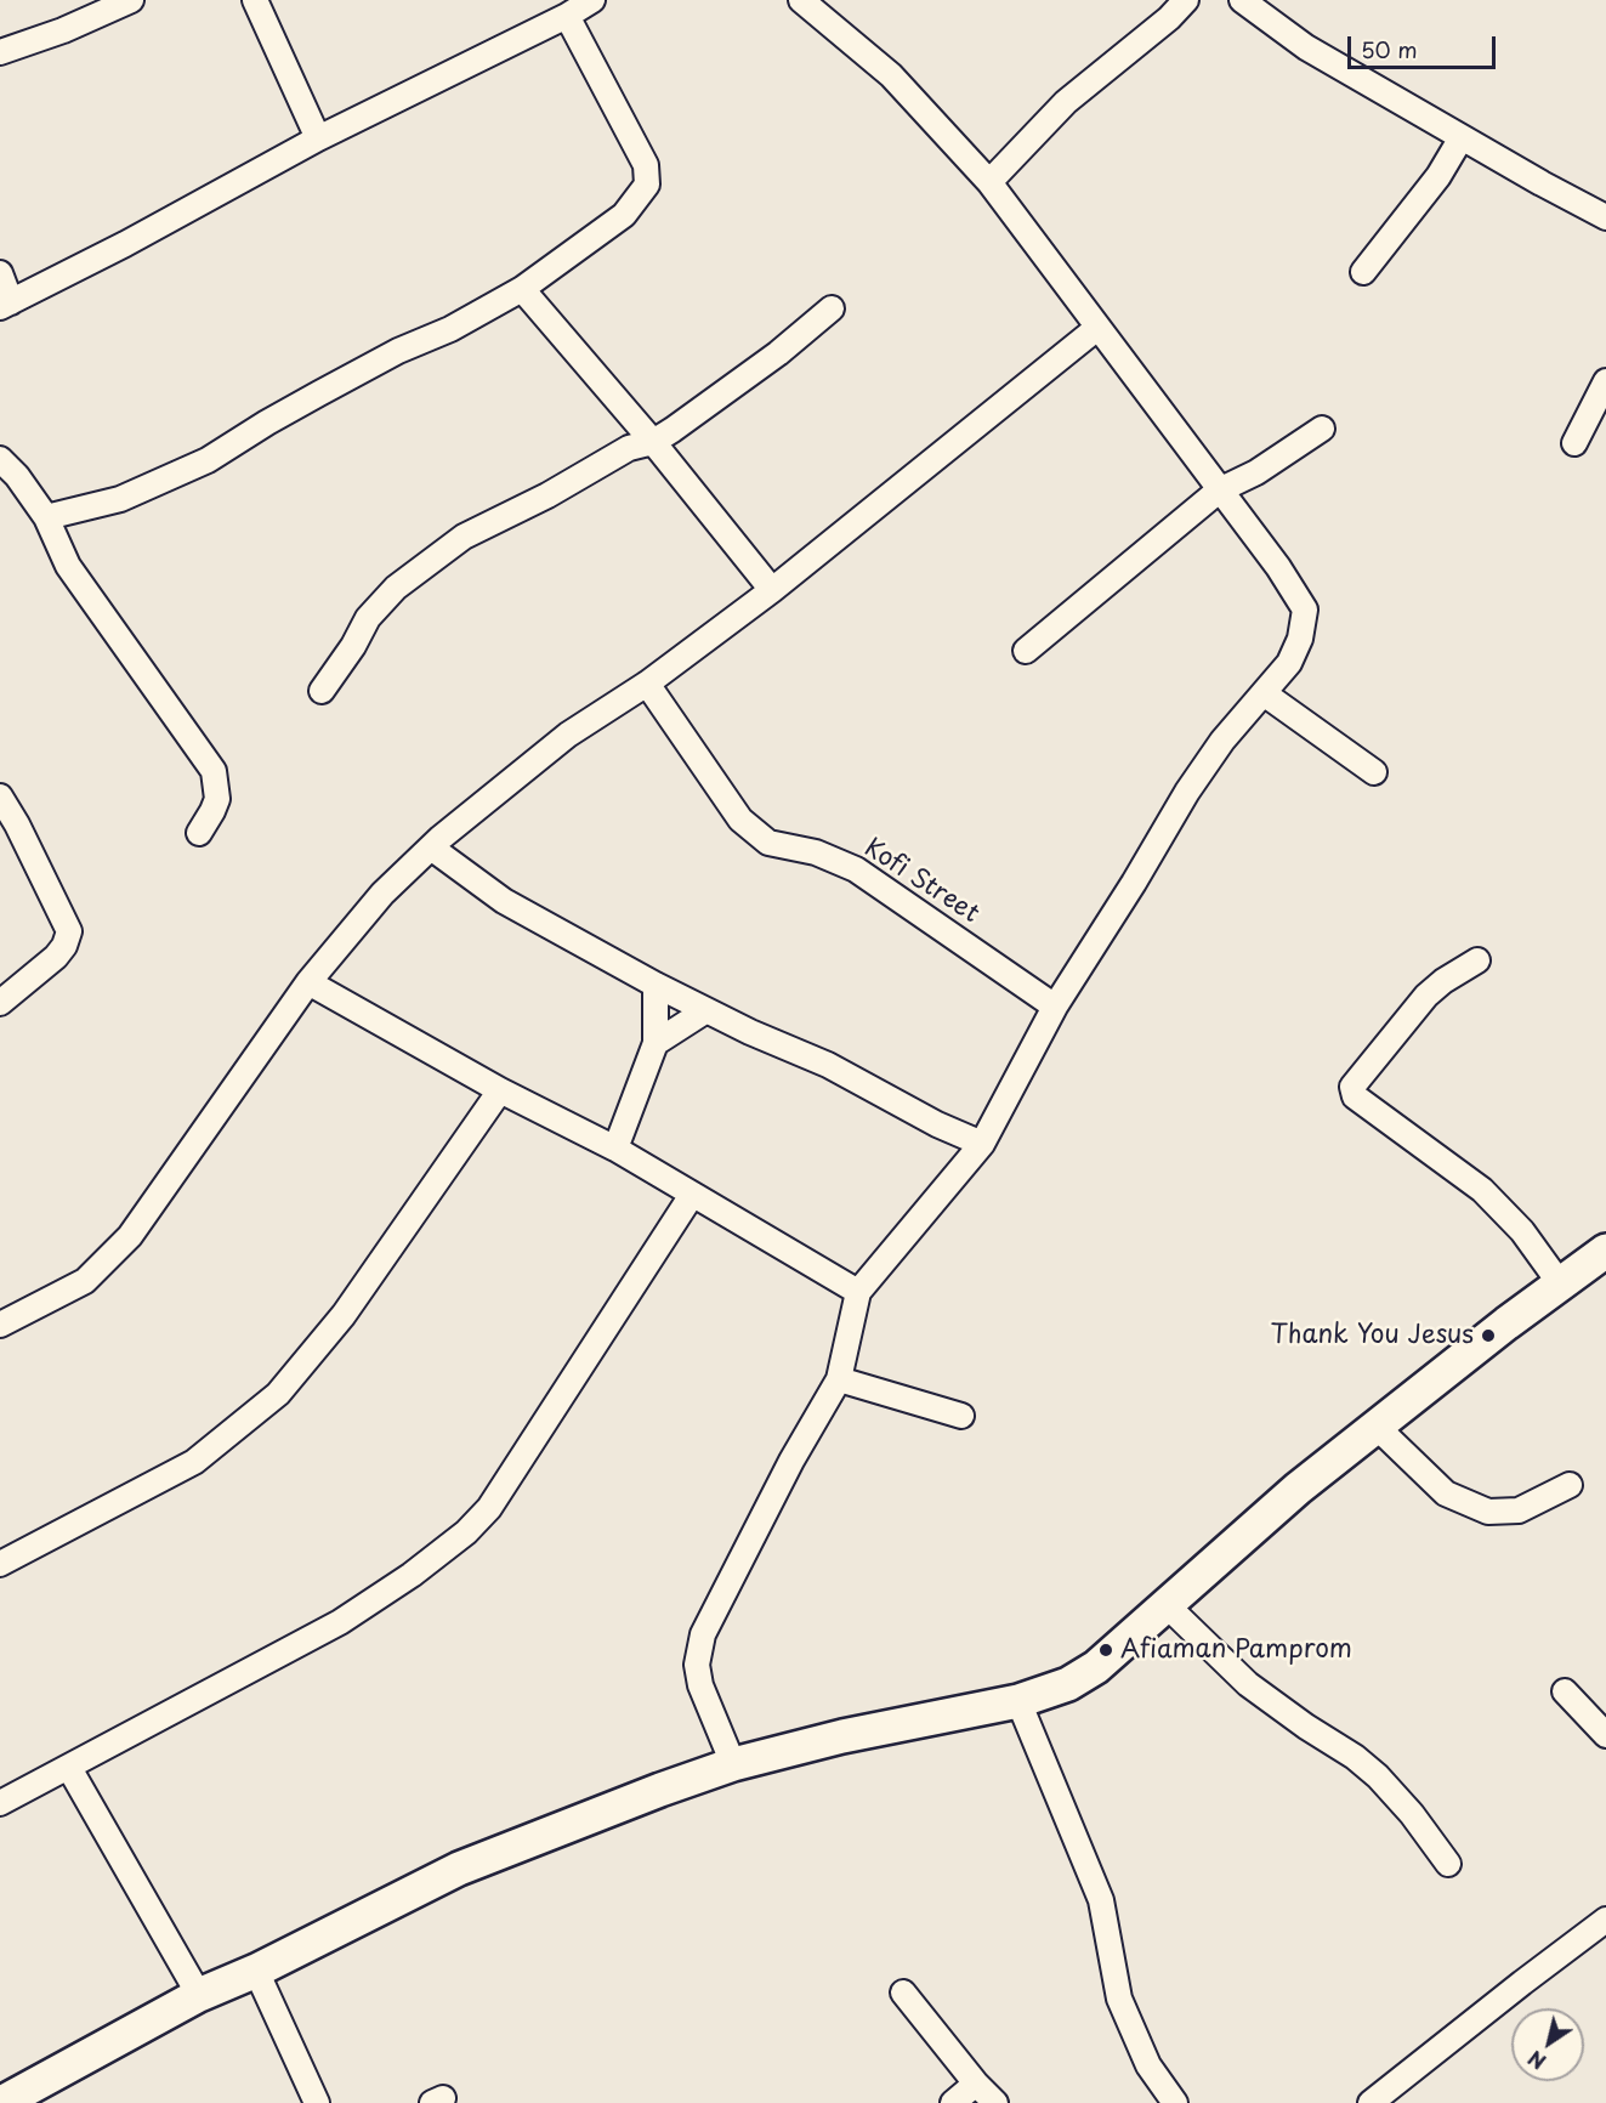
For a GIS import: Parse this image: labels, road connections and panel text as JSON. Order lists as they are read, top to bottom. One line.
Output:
{"streets":{"street":["Kofi Street"]},"places":["Thank You Jesus","Afiaman Pamprom"],"scale_bar":"50 m","north":"bottom left"}
